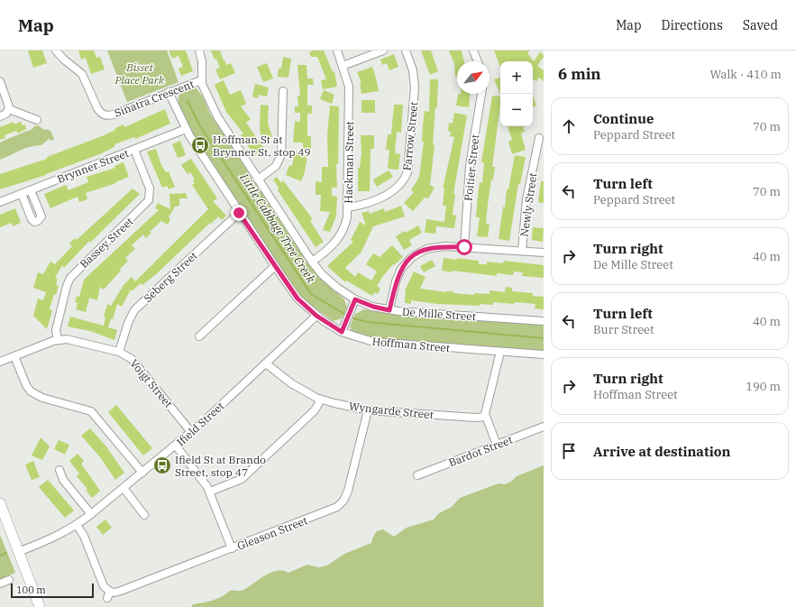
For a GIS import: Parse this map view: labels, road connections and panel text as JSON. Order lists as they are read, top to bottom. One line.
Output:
{"streets":{"street":["Sinatra Crescent","Farrow Street","Hackman Street","Brynner Street","Poitier Street","Newly Street","Bassey Street","Seberg Street","De Mille Street","Hoffman Street","Voigt Street","Wyngarde Street","Ifield Street","Bardot Street","Gleason Street"]},"crossings":[["Sinatra Crescent","De Mille Street"],["Sinatra Crescent","Hoffman Street"],["Farrow Street","Hackman Street"],["Hackman Street","De Mille Street"],["Brynner Street","Bassey Street"],["Brynner Street","Hoffman Street"],["Bassey Street","Voigt Street"],["Seberg Street","Hoffman Street"],["Seberg Street","Voigt Street"],["Hoffman Street","Ifield Street"],["Voigt Street","Ifield Street"],["Wyngarde Street","Ifield Street"],["Wyngarde Street","Gleason Street"],["Ifield Street","Gleason Street"]],"water":["Little Cabbage Tree Creek"],"parks":["Bisset Place Park"],"places":{"bus stop":["Hoffman St at Brynner St, stop 49","Ifield St at Brando Street, stop 47"]},"scale_bar":"100 m","north":"top right","page":{"header":"Map","nav":["Map","Directions","Saved"],"heading":["6 min","Walk · 410 m"],"map_buttons":["+","−"],"list":[["Continue","Peppard Street","70 m"],["Turn left","Peppard Street","70 m"],["Turn right","De Mille Street","40 m"],["Turn left","Burr Street","40 m"],["Turn right","Hoffman Street","190 m"],"Arrive at destination"],"scale":"100 m"}}
